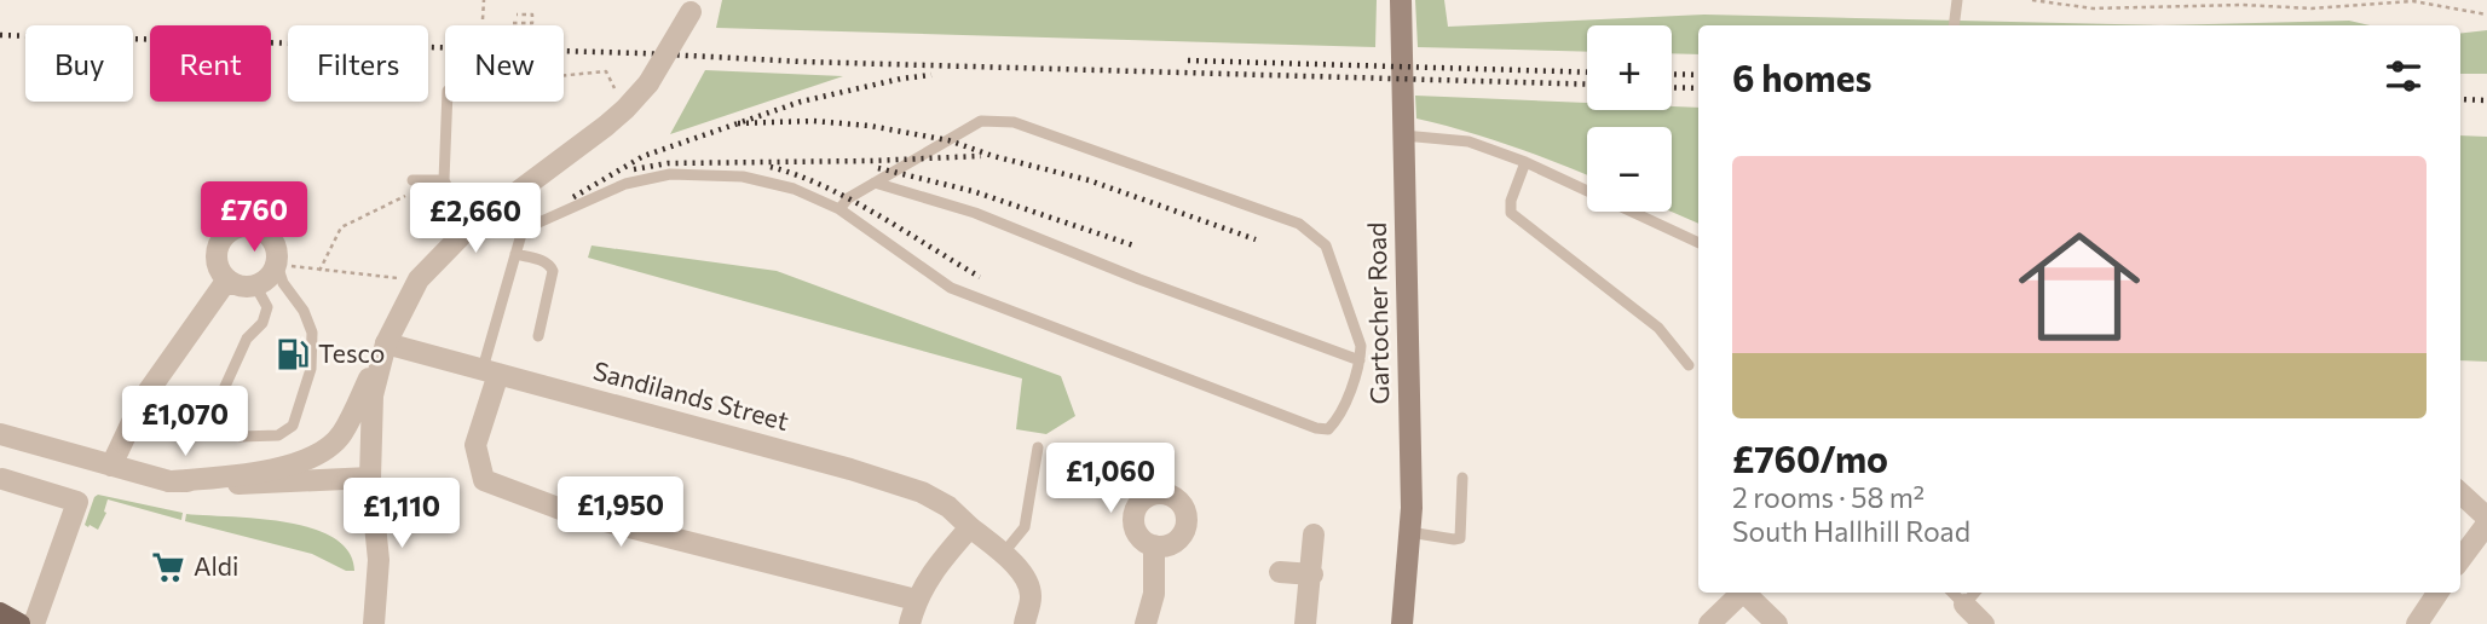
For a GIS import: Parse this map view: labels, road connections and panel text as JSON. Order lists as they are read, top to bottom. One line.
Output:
{"streets":{"main road":["Gartocher Road"],"street":["Sandilands Street"]},"places":{"fuel station":["Tesco"],"supermarket":["Aldi"]},"page":{"map_buttons":["+","−"],"chip":["Buy","Rent","Filters","New"],"heading":"6 homes","list":[{"name":"£760/mo","note":"2 rooms · 58 m² · South Hallhill Road"}],"price":["£760","£2,660","£1,070","£1,060","£1,950","£1,110"]}}
